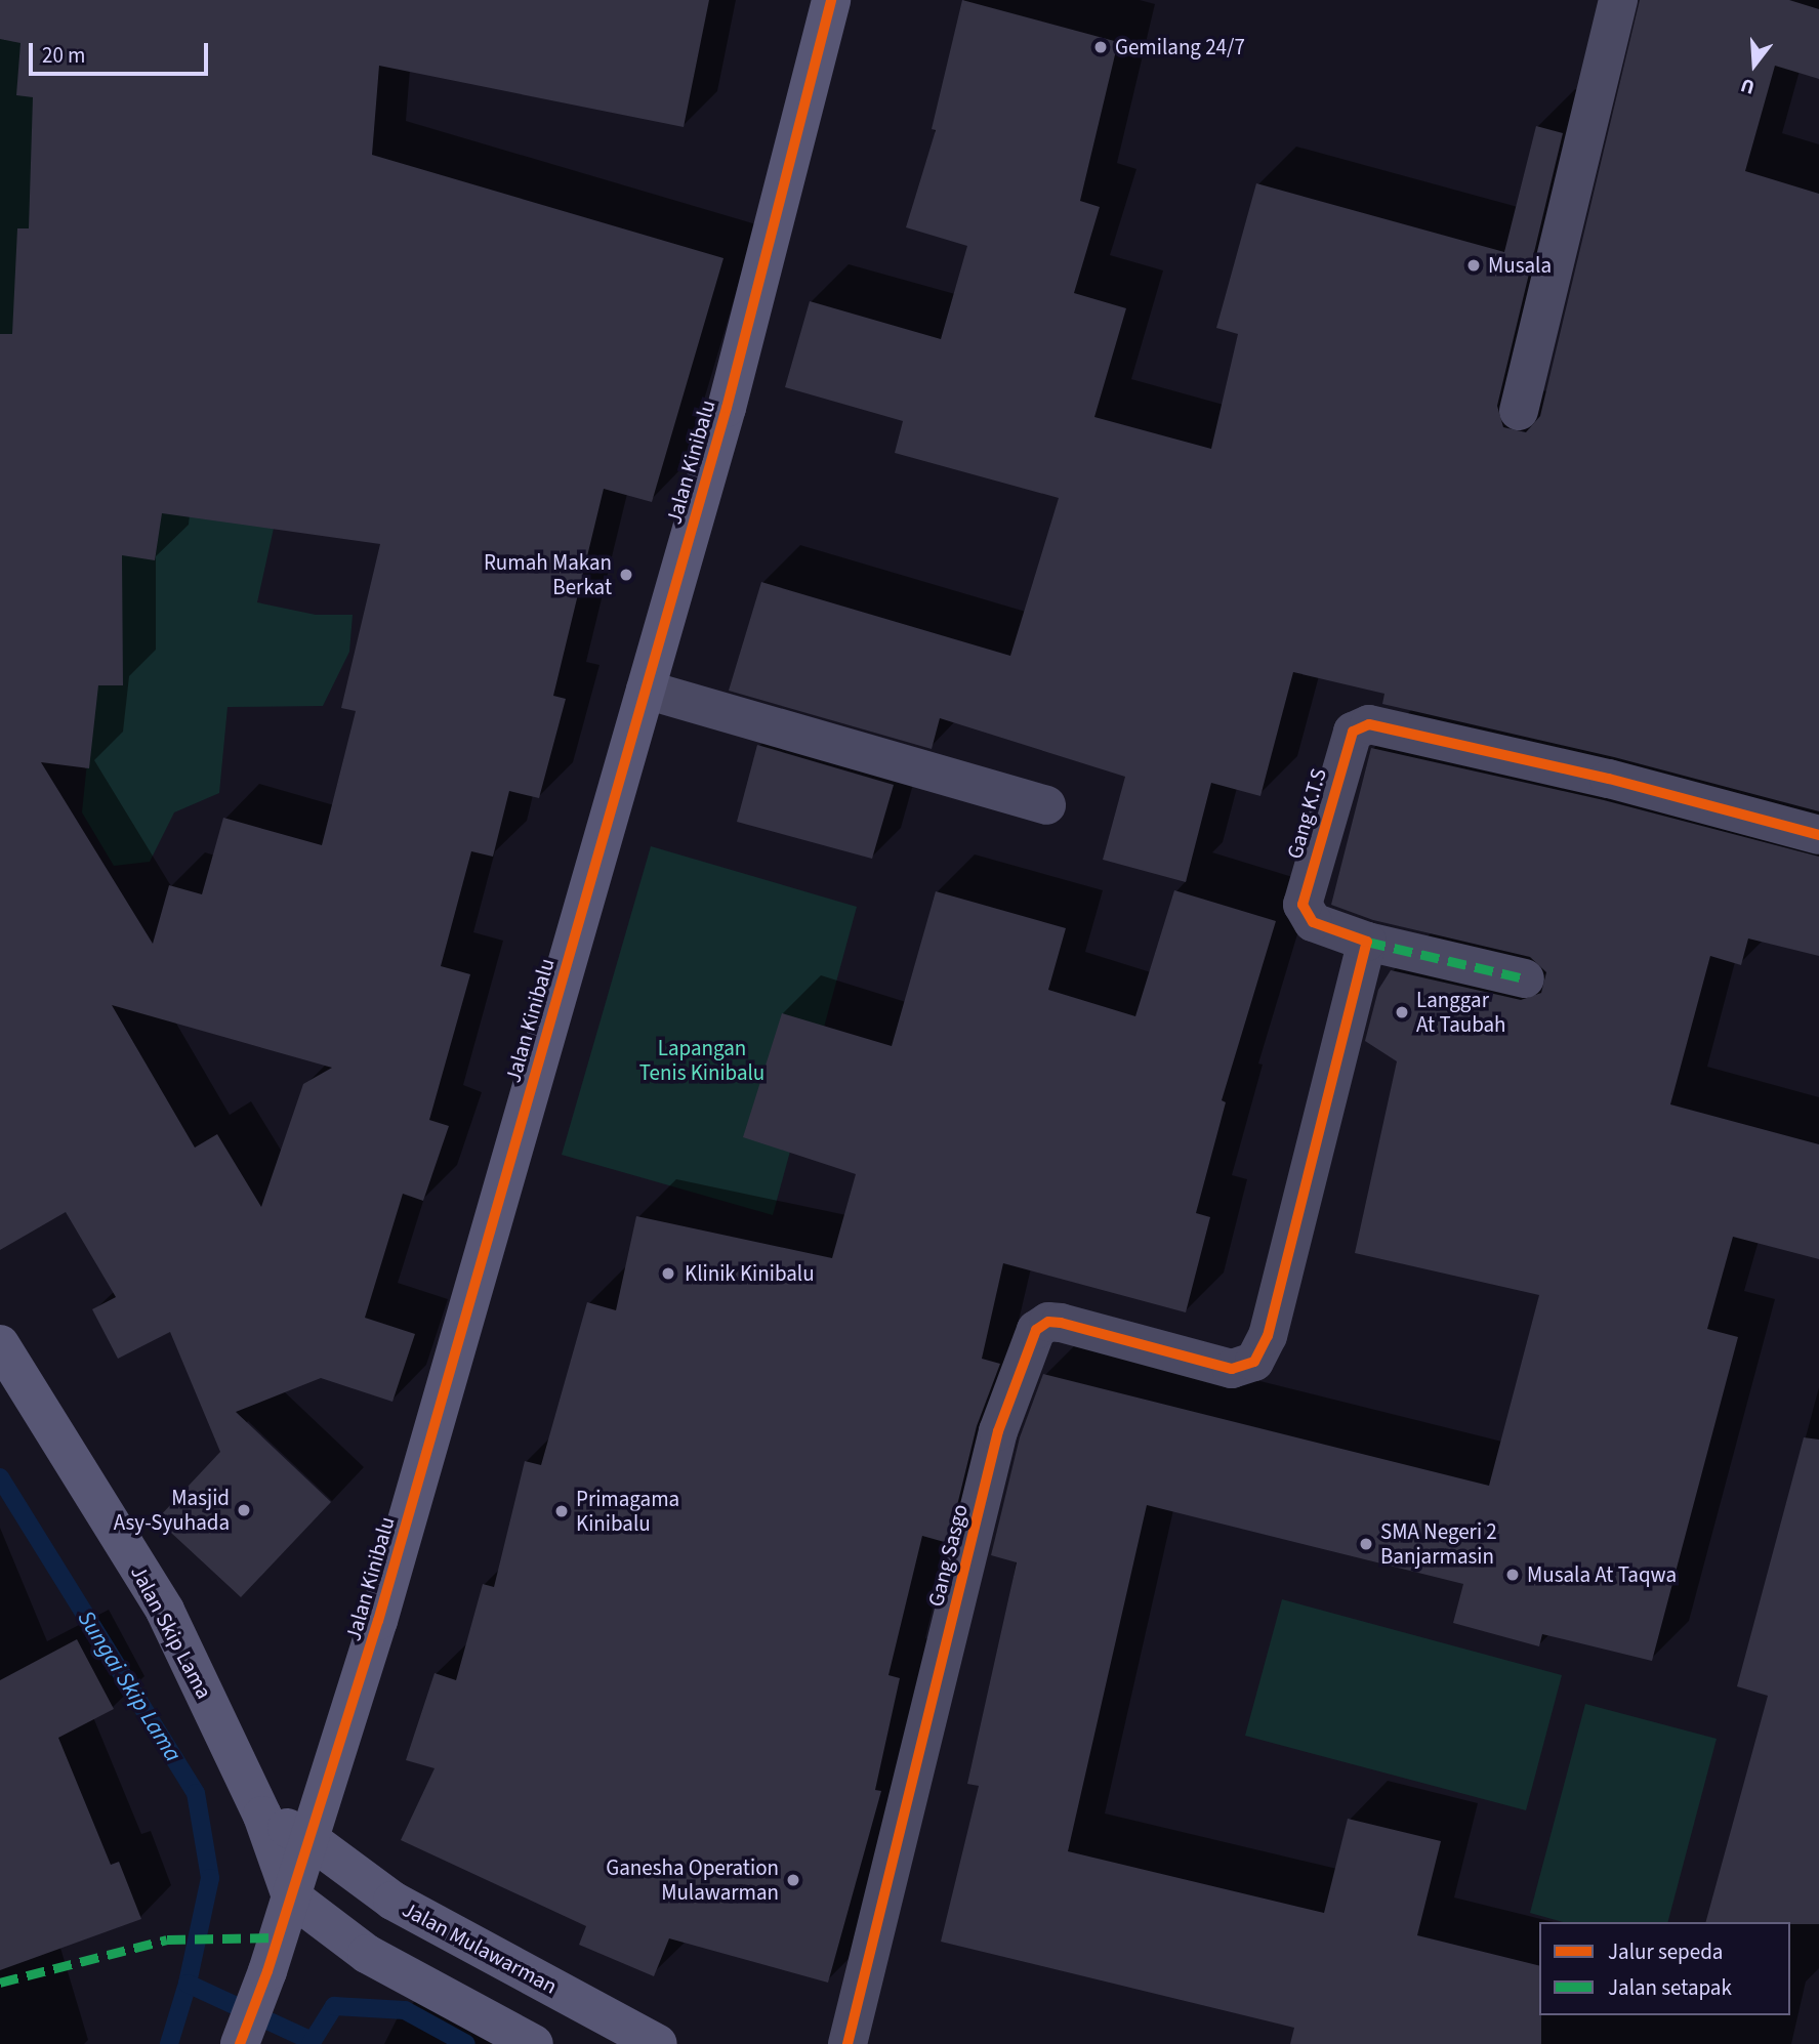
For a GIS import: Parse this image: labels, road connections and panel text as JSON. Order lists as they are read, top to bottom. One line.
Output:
{"streets":{"street":["Jalan Kinibalu","Gang K.T.S","Gang Sasgo","Jalan Skip Lama","Jalan Mulawarman"]},"crossings":[["Jalan Kinibalu","Jalan Skip Lama"],["Jalan Kinibalu","Jalan Mulawarman"],["Gang K.T.S","Gang Sasgo"]],"water":["Sungai Skip Lama"],"parks":["Lapangan Tenis Kinibalu"],"places":["Gemilang 24/7","Musala","Rumah Makan Berkat","Langgar At Taubah","Klinik Kinibalu","Masjid Asy-Syuhada","Primagama Kinibalu","SMA Negeri 2 Banjarmasin","Musala At Taqwa","Ganesha Operation Mulawarman"],"legend":["Jalur sepeda","Jalan setapak"],"scale_bar":"20 m","north":"bottom"}
